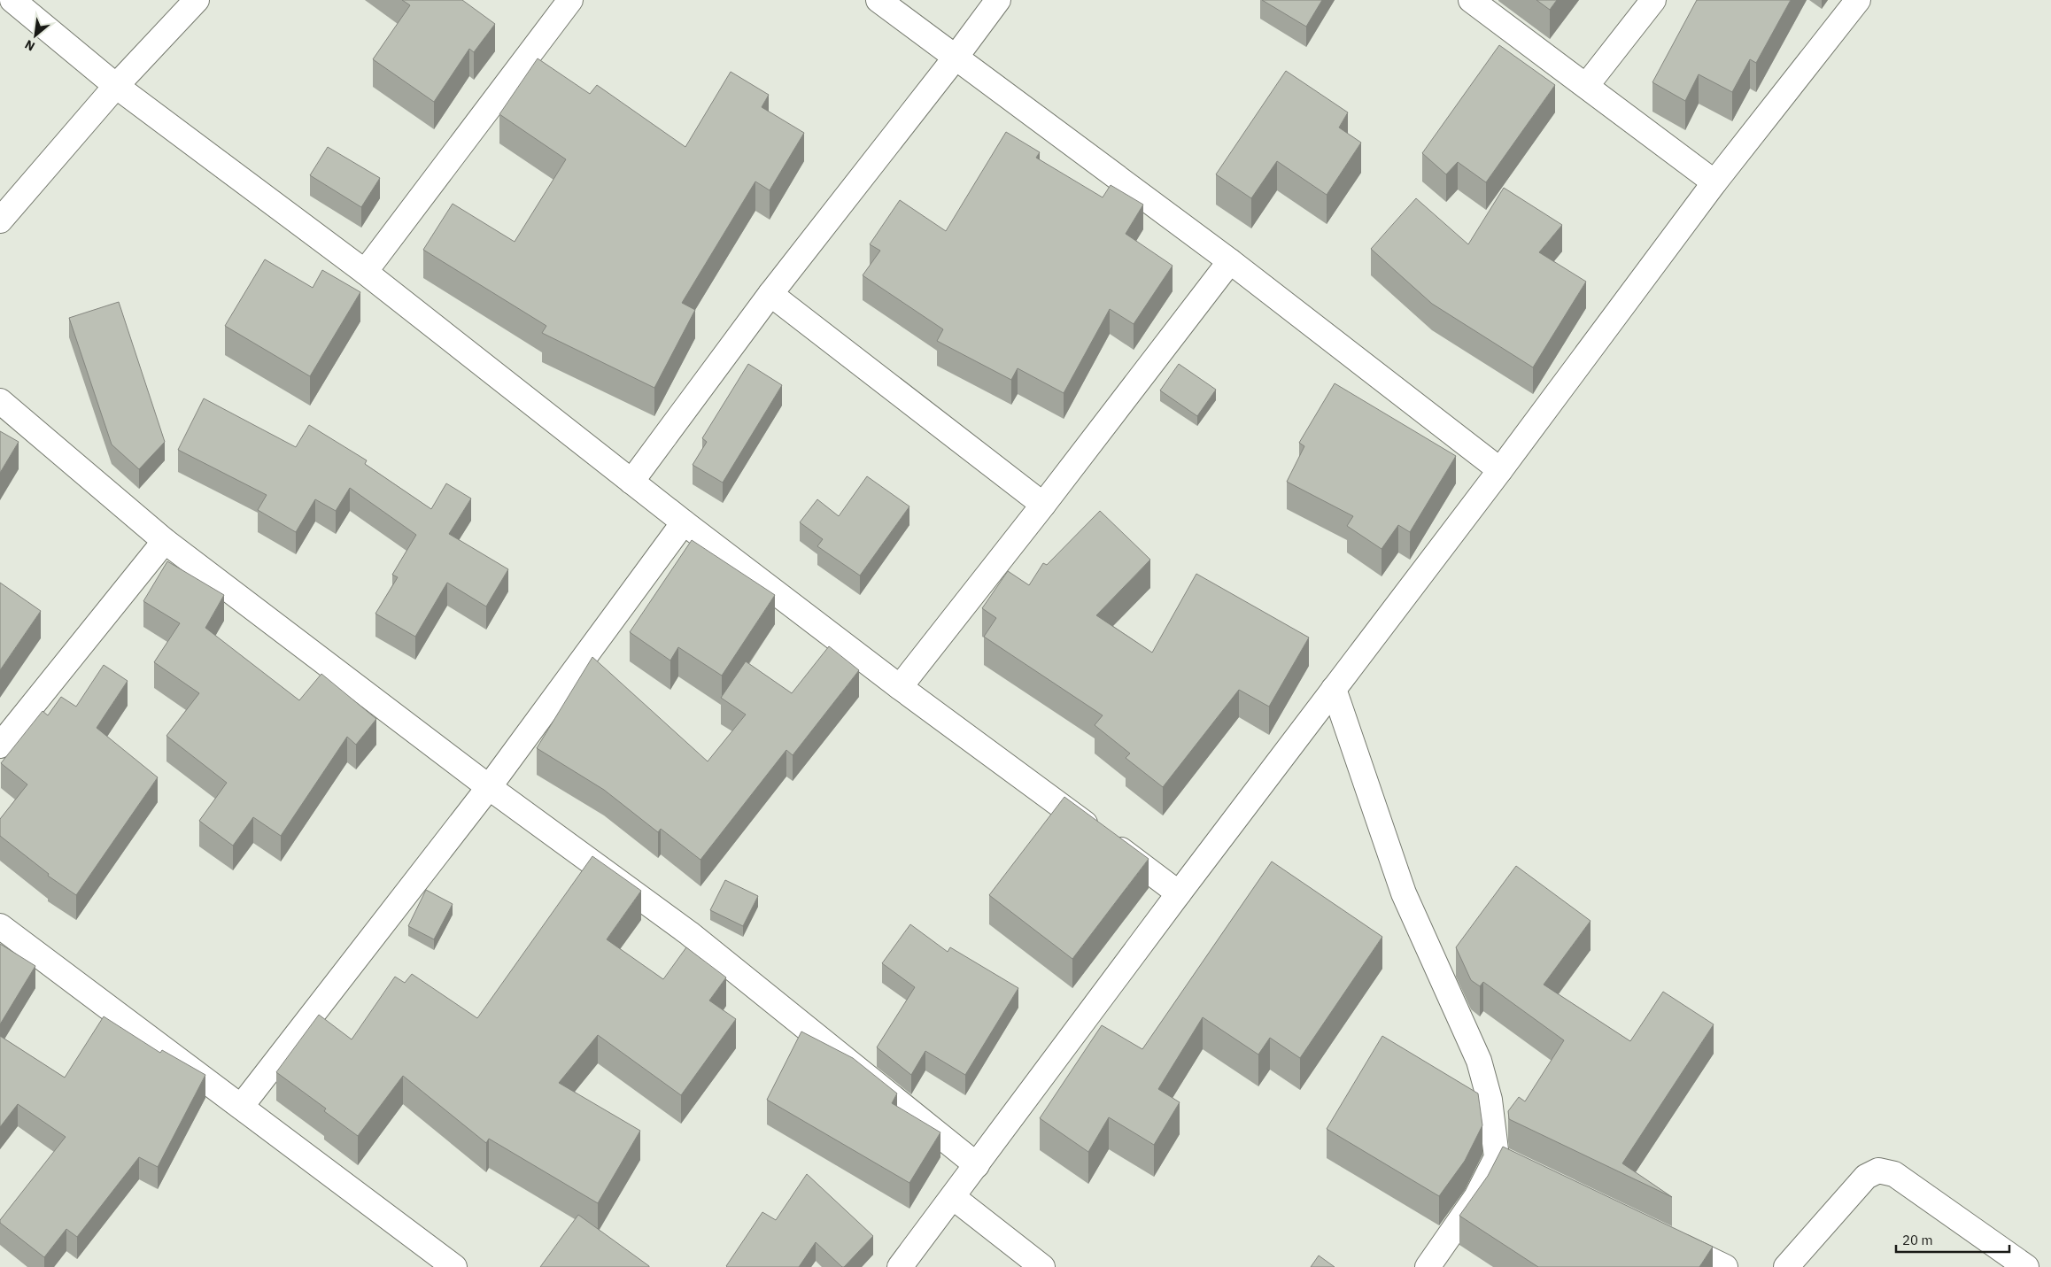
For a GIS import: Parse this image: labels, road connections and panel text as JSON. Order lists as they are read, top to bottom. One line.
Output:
{"scale_bar":"20 m","north":"bottom left"}
